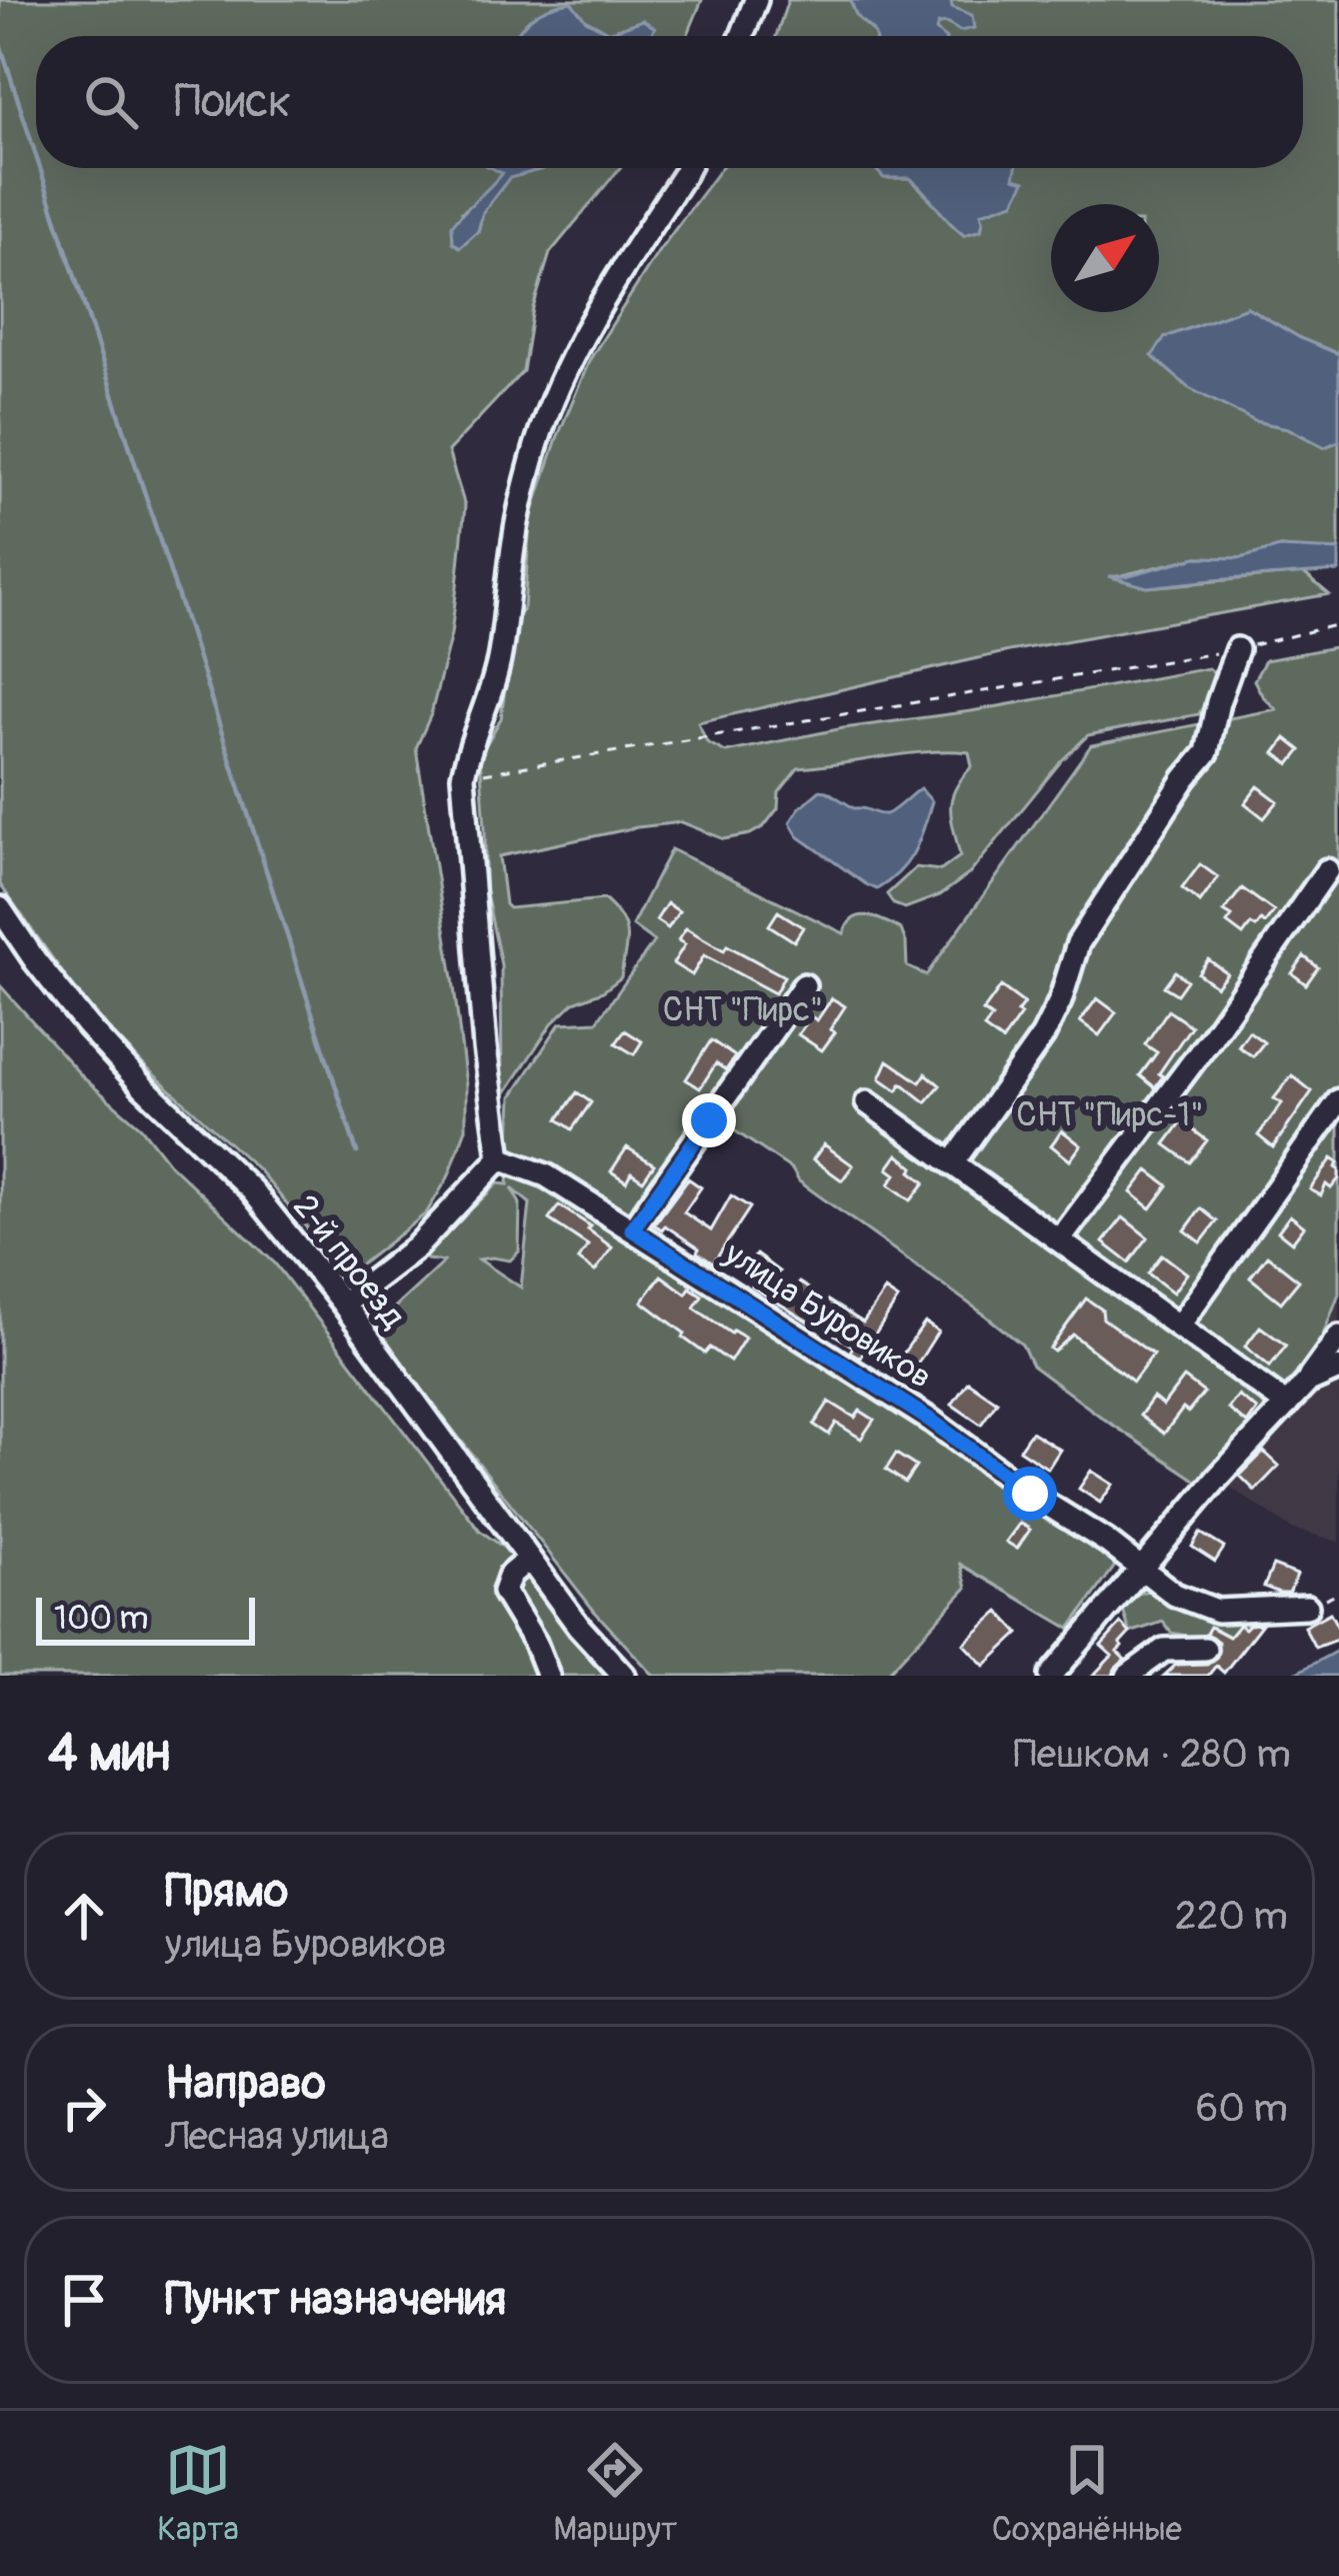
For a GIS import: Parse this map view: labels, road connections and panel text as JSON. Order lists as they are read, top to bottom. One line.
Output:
{"streets":{"street":["2-й проезд","улица Буровиков"]},"parks":["СНТ \"Пирс\"","СНТ \"Пирс-1\""],"scale_bar":"100 m","north":"top right","page":{"search":"Поиск","scale":"100 m","heading":["4 мин","Пешком · 280 m"],"list":[["Прямо","улица Буровиков","220 m"],["Направо","Лесная улица","60 m"],"Пункт назначения"],"nav":["Карта","Маршрут","Сохранённые"]}}
